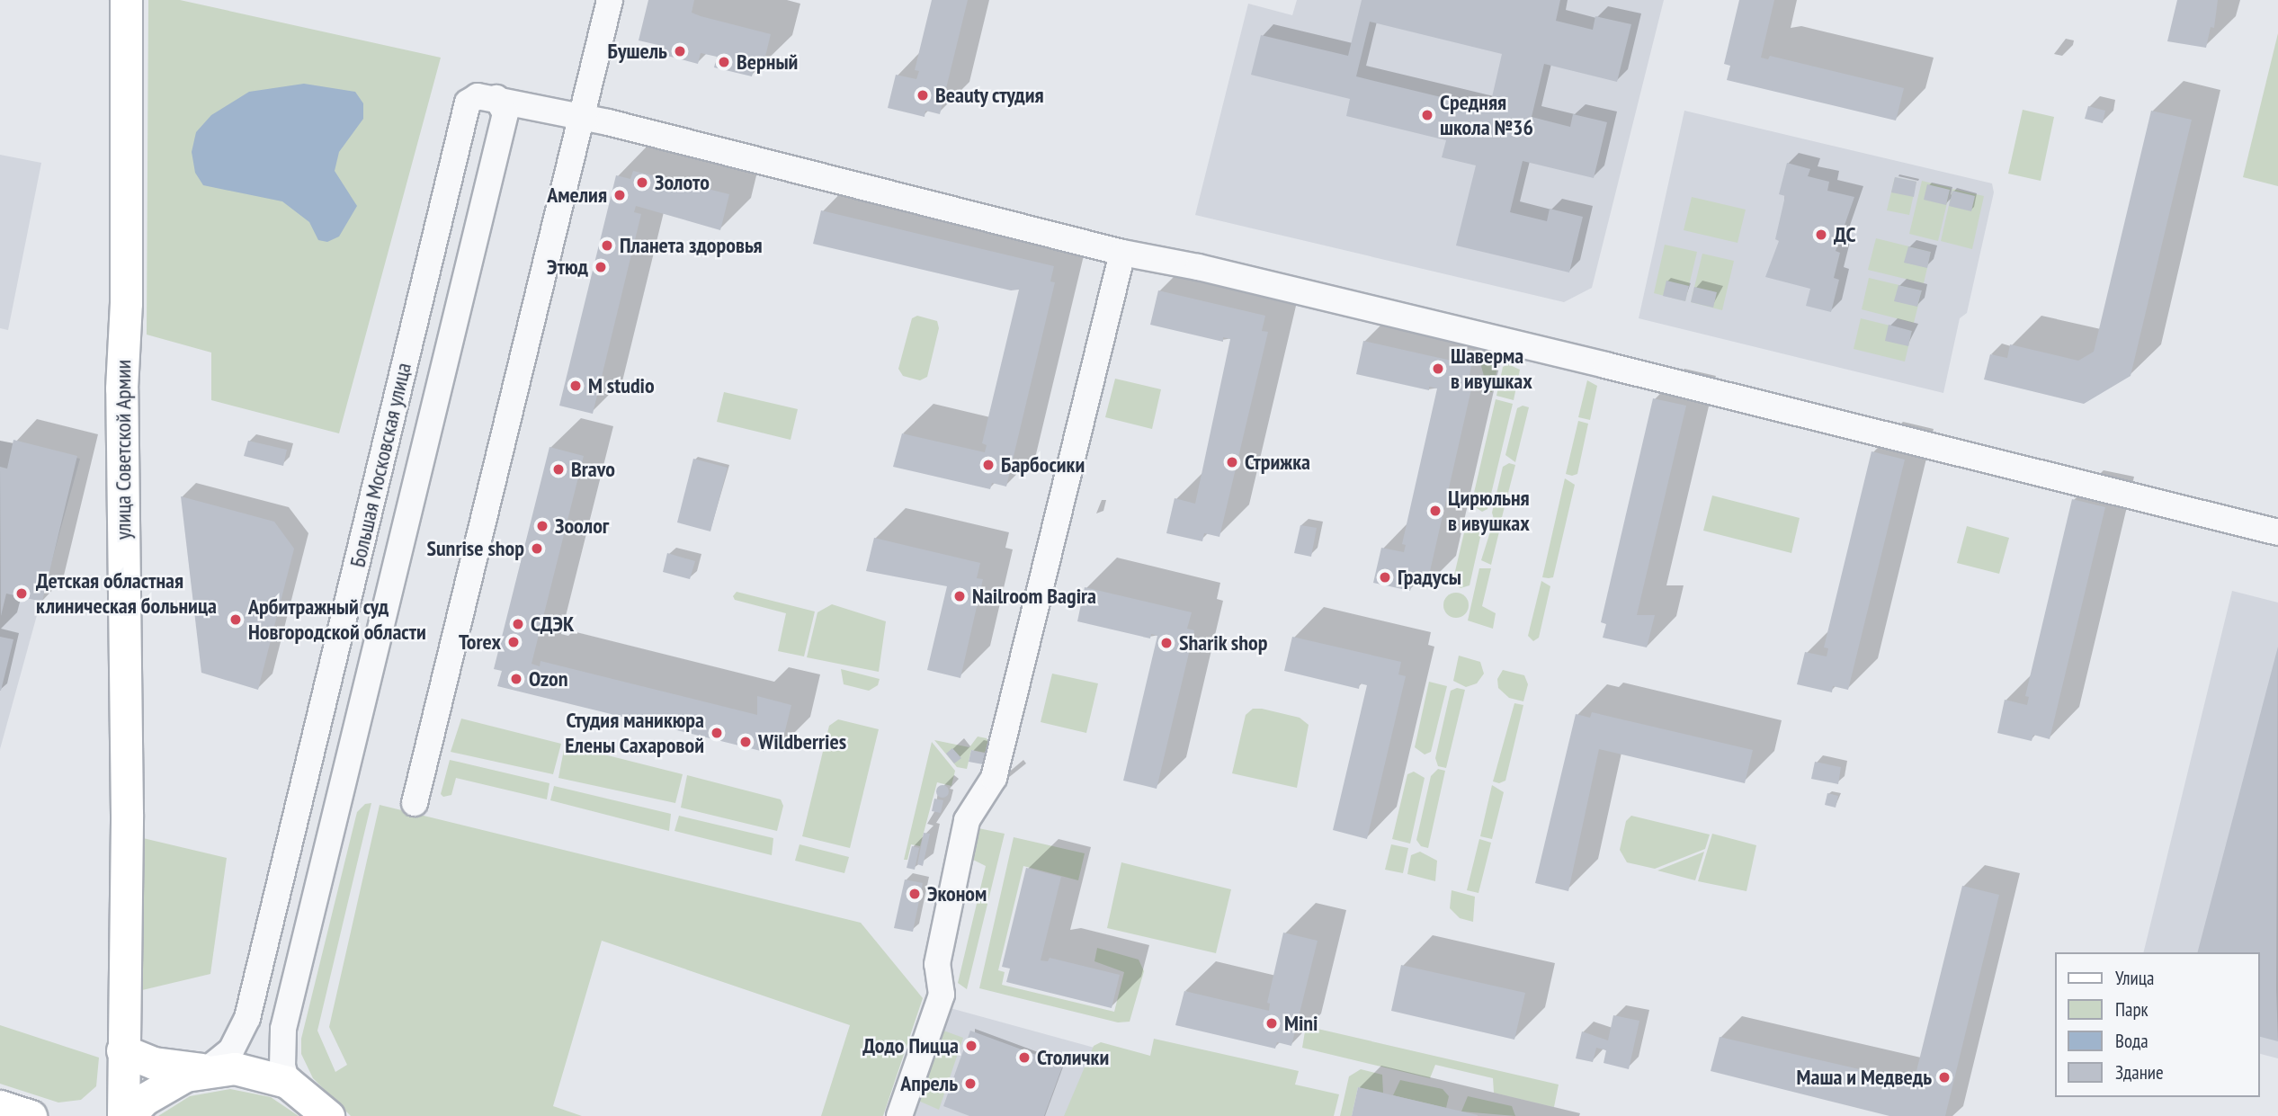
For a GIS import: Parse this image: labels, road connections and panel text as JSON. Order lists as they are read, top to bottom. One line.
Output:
{"streets":{"main road":["улица Советской Армии"],"street":["Большая Московская улица"]},"places":["Бушель","Верный","Beauty студия","Средняя школа №36","Золото","Амелия","ДС","Планета здоровья","Этюд","Шаверма в ивушках","M studio","Стрижка","Барбосики","Bravo","Цирюльня в ивушках","Зоолог","Sunrise shop","Градусы","Детская областная клиническая больница","Nailroom Bagira","Арбитражный суд Новгородской области","СДЭК","Torex","Sharik shop","Ozon","Студия маникюра Елены Сахаровой","Wildberries","Эконом","Mini","Додо Пицца","Столички","Маша и Медведь","Апрель"],"legend":["Улица","Парк","Вода","Здание"]}
